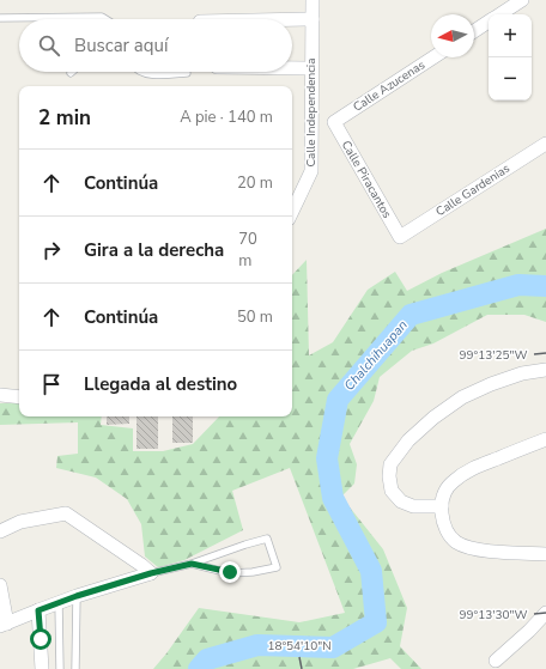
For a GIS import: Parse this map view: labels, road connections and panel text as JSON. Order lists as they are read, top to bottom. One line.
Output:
{"streets":{"street":["Calle Azucenas","Calle Independencia","Calle Piracantos","Calle Gardenias"]},"crossings":[["Calle Azucenas","Calle Piracantos"],["Calle Piracantos","Calle Gardenias"]],"water":["Chalchihuapan"],"north":"left","page":{"map_buttons":["+","−"],"search":"Buscar aquí","heading":["2 min","A pie · 140 m"],"list":[["Continúa","20 m"],["Gira a la derecha","70 m"],["Continúa","50 m"],"Llegada al destino"]},"coordinates":["99°13'25\"W","99°13'30\"W","18°54'10\"N"]}
